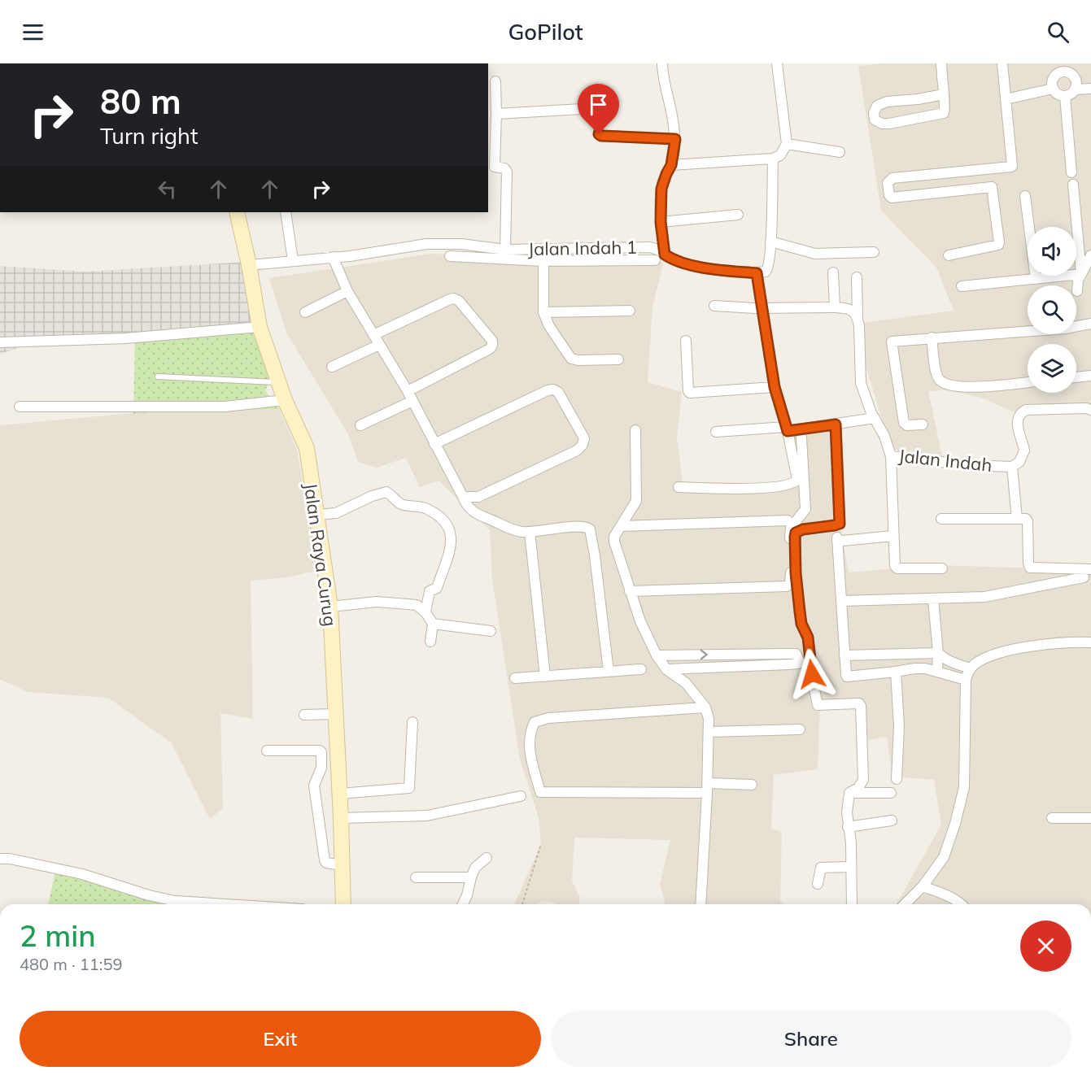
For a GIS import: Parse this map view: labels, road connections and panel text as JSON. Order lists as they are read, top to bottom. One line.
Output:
{"streets":{"main road":["Jalan Raya Curug"],"street":["Jalan Indah 1","Jalan Indah"]},"crossings":[["Jalan Indah 1","Jalan Raya Curug"]],"page":{"header":"GoPilot","turn":["80 m","Turn right"],"heading":["2 min","480 m · 11:59"],"buttons":["Exit","Share"]}}
